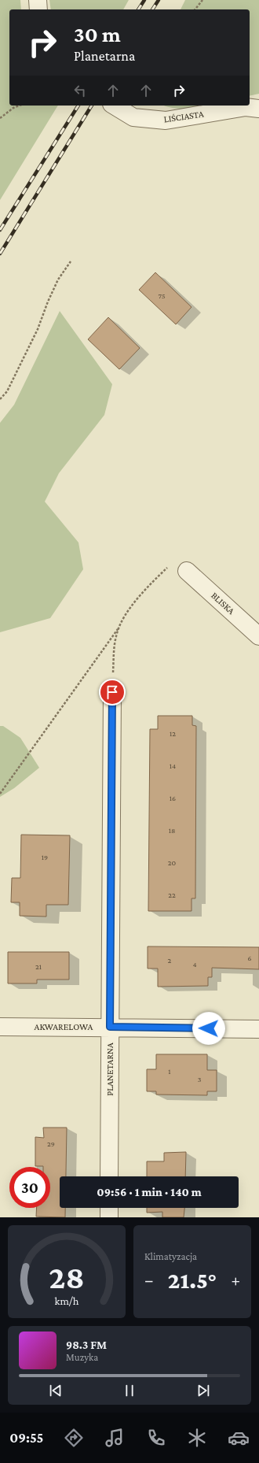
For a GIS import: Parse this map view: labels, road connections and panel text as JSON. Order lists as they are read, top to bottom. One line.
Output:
{"streets":{"street":["LIŚCIASTA","BLISKA","AKWARELOWA","PLANETARNA"]},"crossings":[["AKWARELOWA","PLANETARNA"]],"house_numbers":["75","12","14","16","18","19","20","22","6","2","4","21","1","3","29"],"page":{"turn":["30 m","Planetarna"],"limit":"30","trip":"09:56 · 1 min · 140 m","tile":"Klimatyzacja","heat":["−","21.5°","+"],"song":["98.3 FM","Muzyka"],"tabs":"09:55","gauge":["28","km/h"]}}
